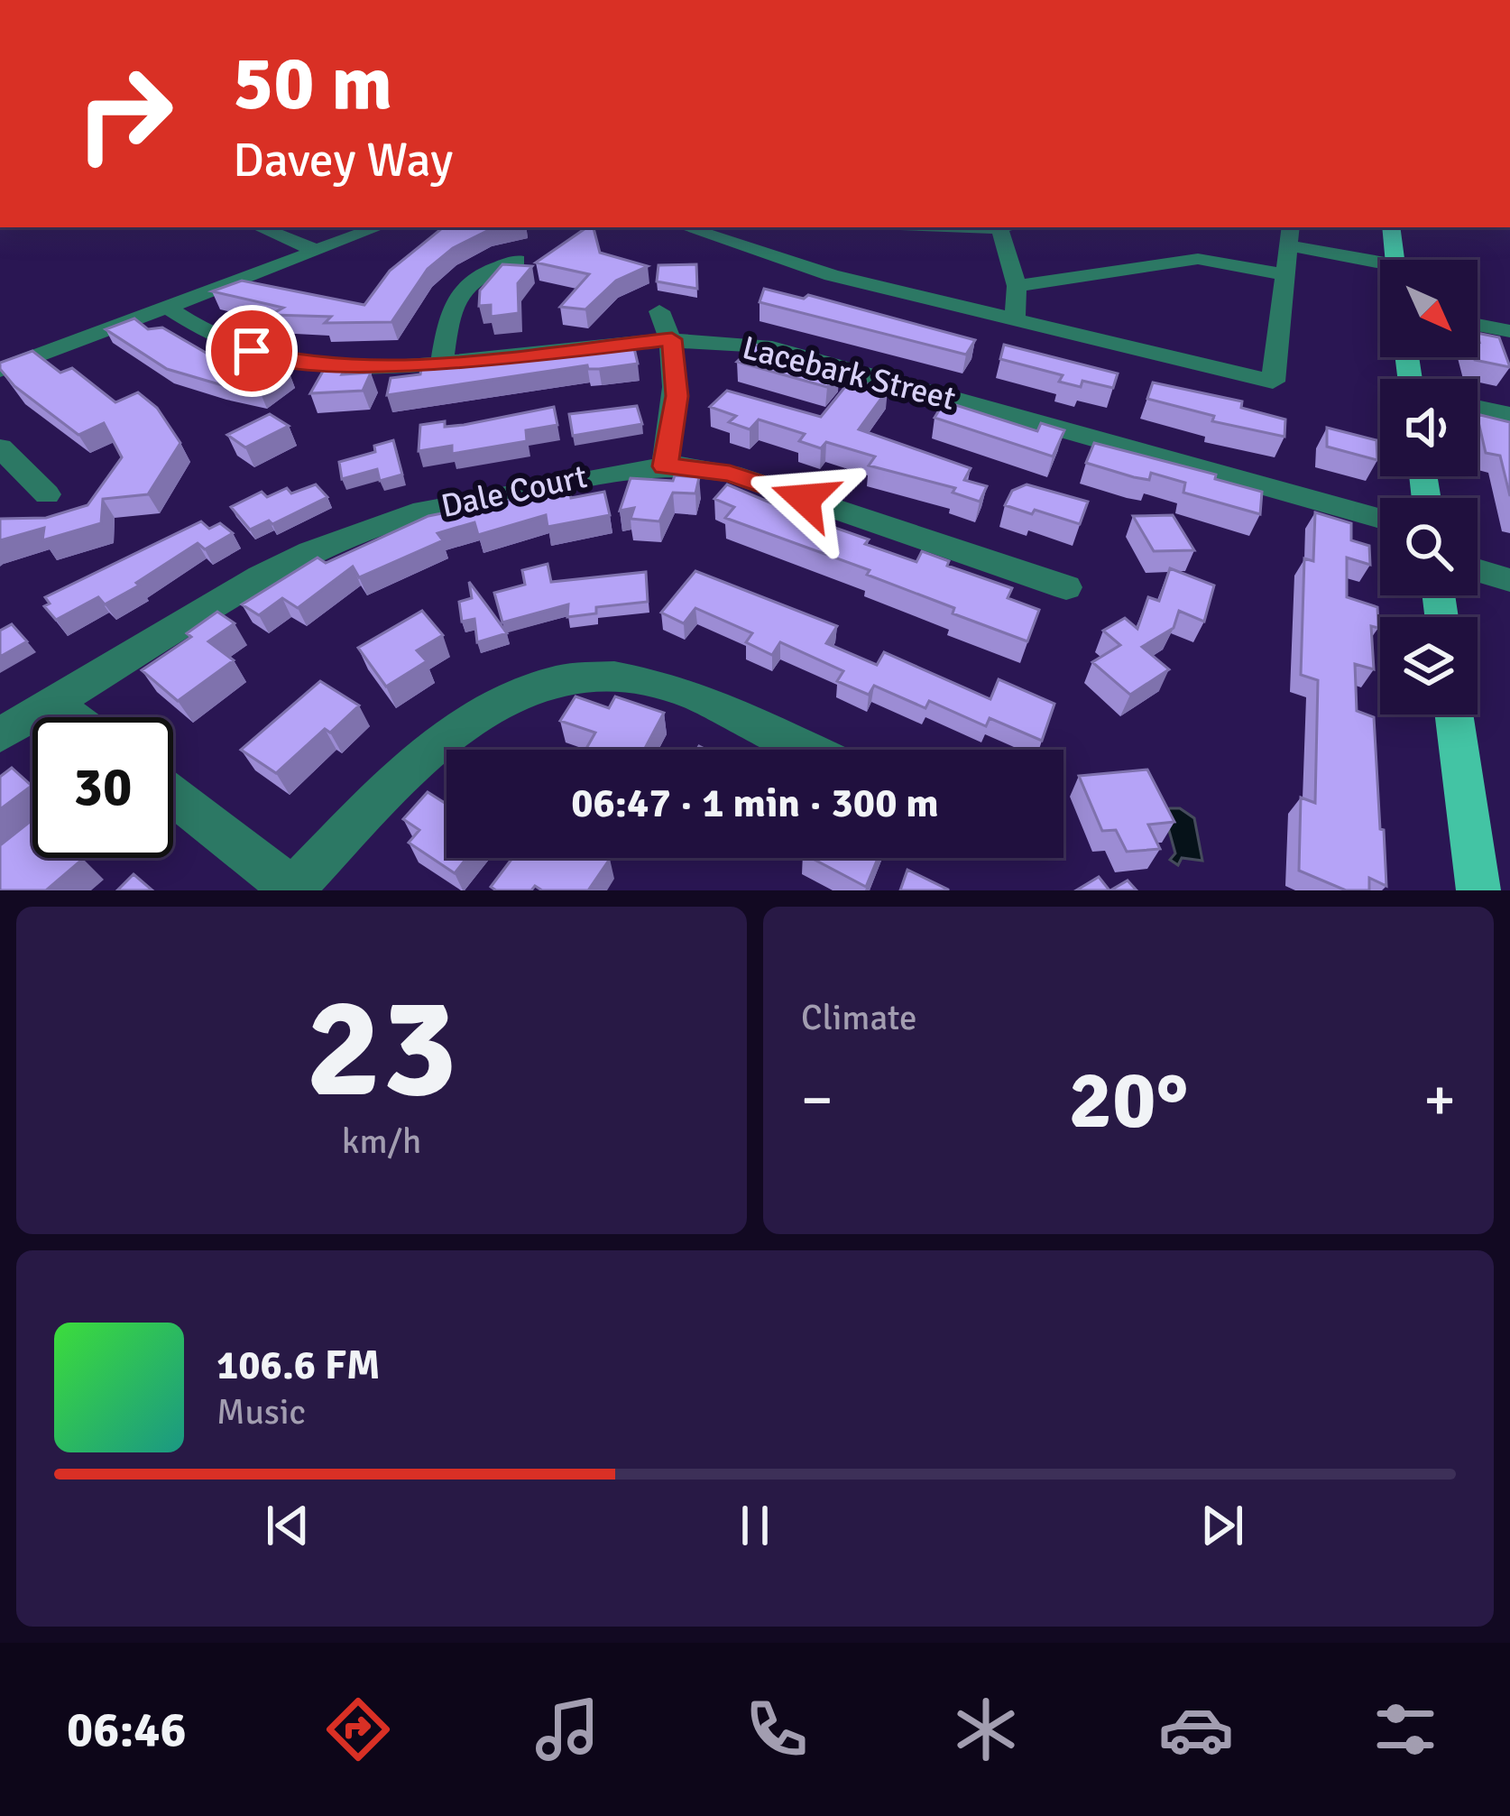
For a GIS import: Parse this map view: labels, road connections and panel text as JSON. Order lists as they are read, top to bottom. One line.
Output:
{"streets":{"street":["Lacebark Street","Dale Court"]},"north":"bottom right","page":{"turn":["50 m","Davey Way"],"limit":"30","trip":"06:47 · 1 min · 300 m","tile":[["23","km/h"],"Climate"],"heat":["−","20°","+"],"song":["106.6 FM","Music"],"tabs":"06:46"}}
